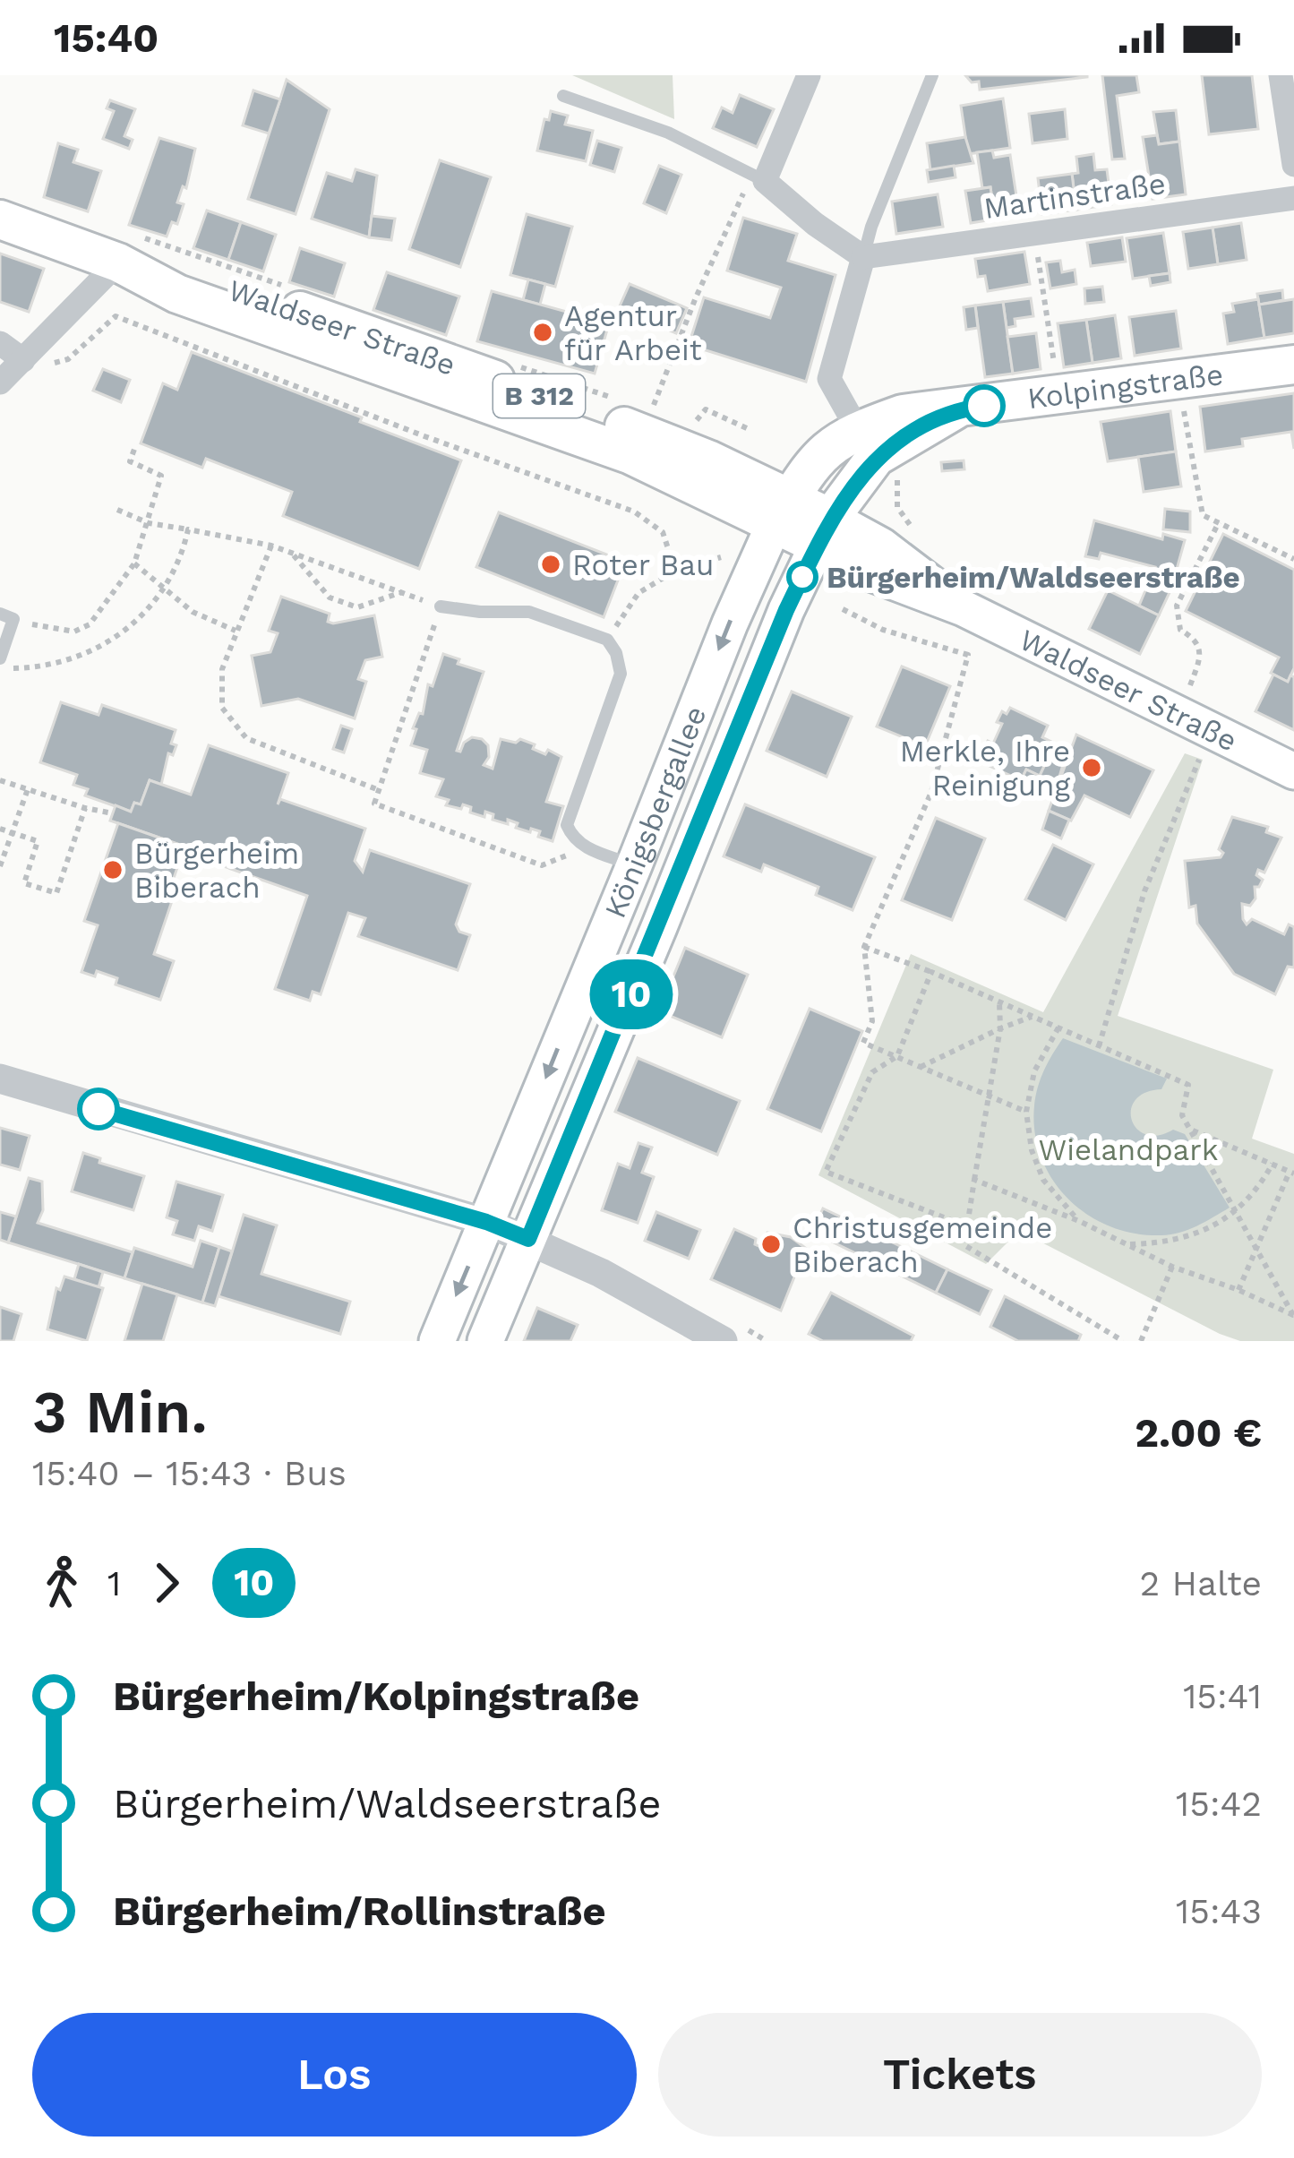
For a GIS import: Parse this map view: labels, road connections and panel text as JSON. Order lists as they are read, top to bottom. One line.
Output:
{"streets":{"main road":["Waldseer Straße","Kolpingstraße","B 312","Königsbergallee"],"street":["Martinstraße"]},"crossings":[["Waldseer Straße","Kolpingstraße"],["Waldseer Straße","Königsbergallee"],["Kolpingstraße","Königsbergallee"]],"parks":["Wielandpark"],"places":["Agentur für Arbeit","Roter Bau","Bürgerheim/Waldseerstraße","Merkle, Ihre Reinigung","Bürgerheim Biberach","Christusgemeinde Biberach"],"lines":["bus line 10"],"page":{"status":"15:40","on_map":"10","heading":["3 Min.","15:40 – 15:43 · Bus","2.00 €"],"legs":["1","10","2 Halte"],"list":[{"name":"Bürgerheim/Kolpingstraße","value":"15:41"},{"name":"Bürgerheim/Waldseerstraße","value":"15:42"},{"name":"Bürgerheim/Rollinstraße","value":"15:43"}],"buttons":["Los","Tickets"]}}
